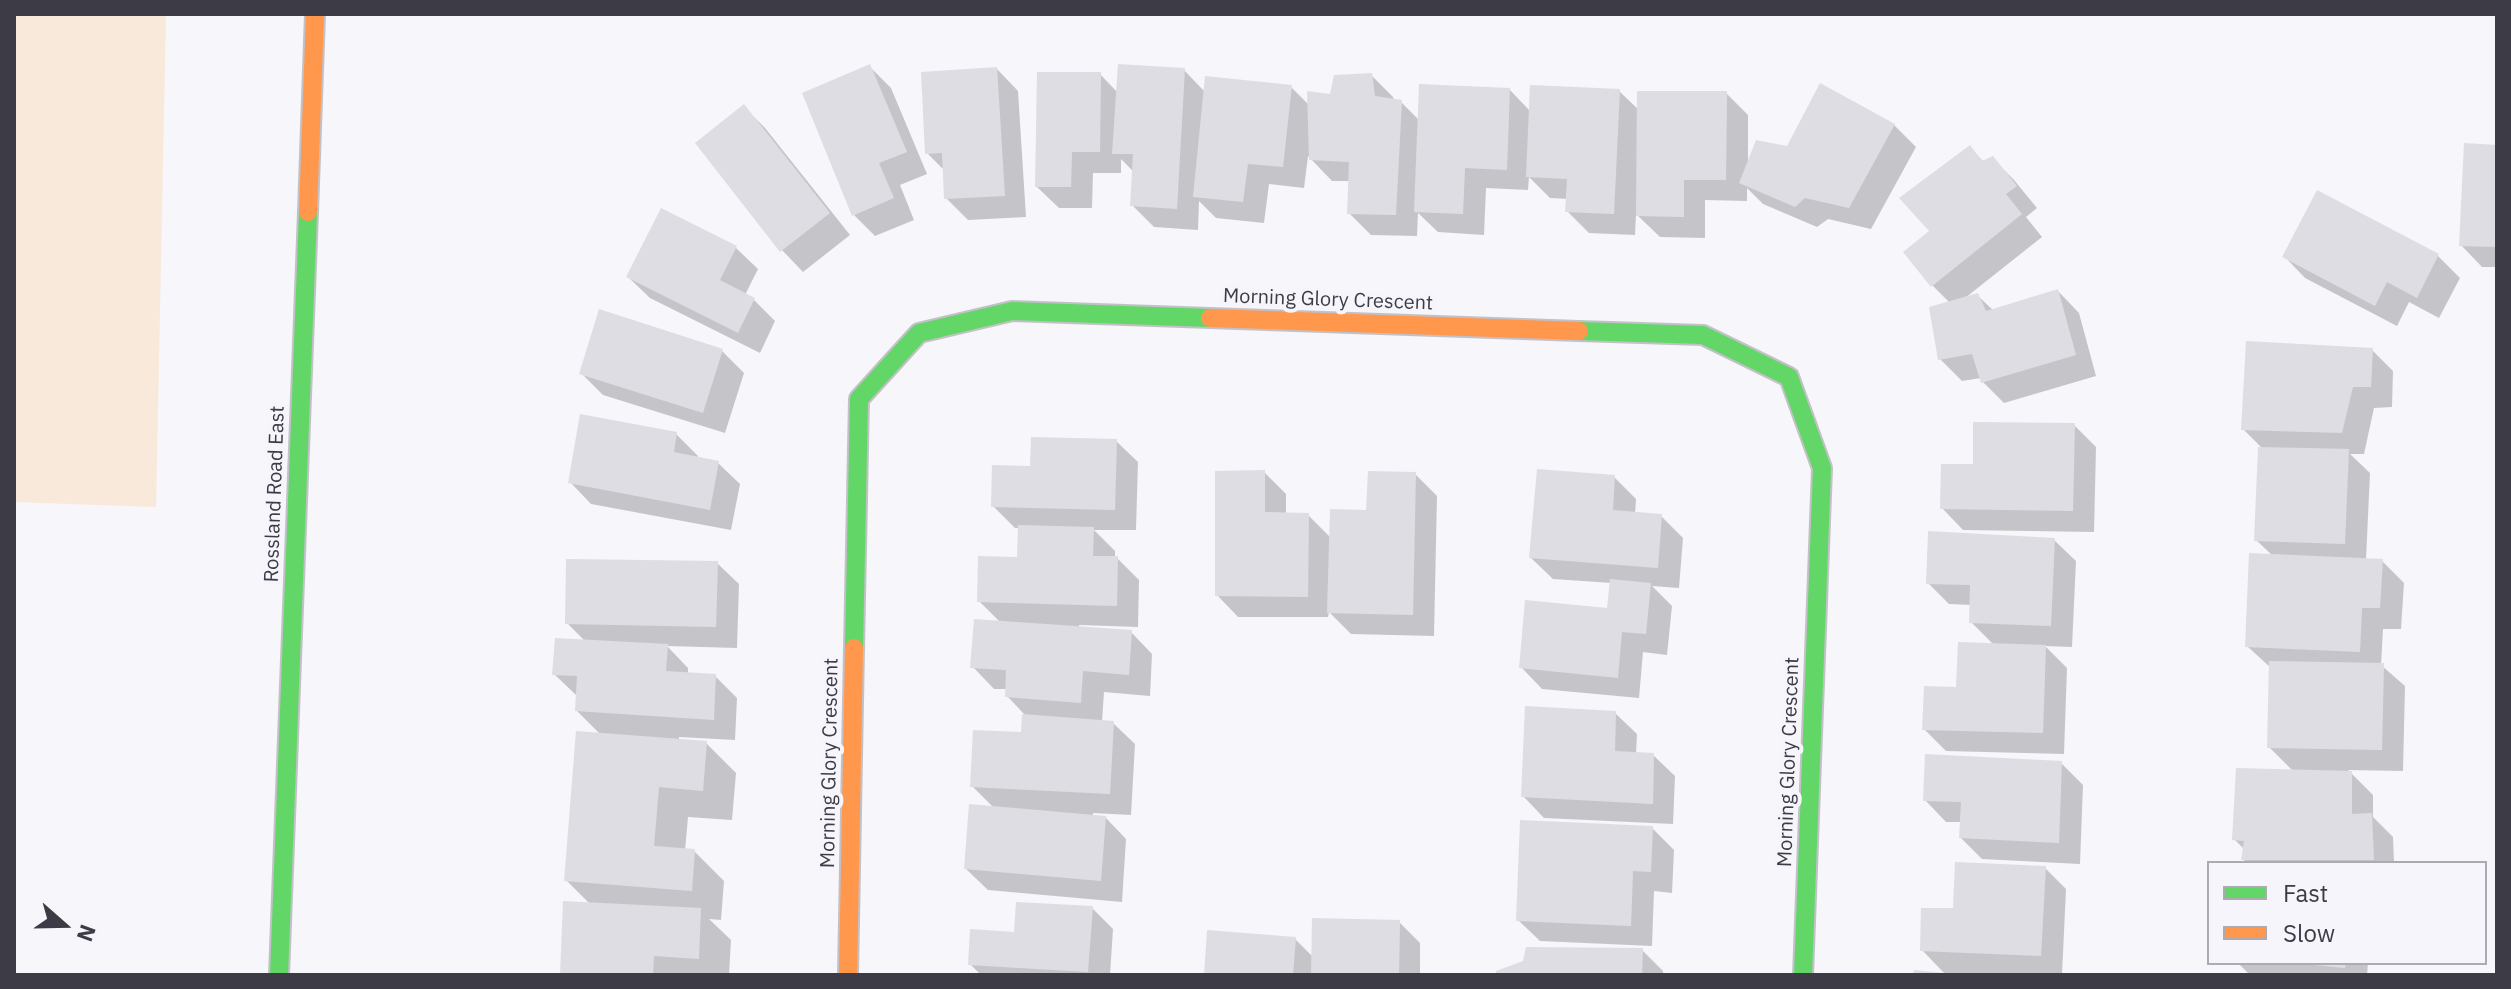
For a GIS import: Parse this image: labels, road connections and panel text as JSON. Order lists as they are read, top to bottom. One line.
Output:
{"streets":{"street":["Morning Glory Crescent","Rossland Road East"]},"legend":["Fast","Slow"],"north":"right"}
